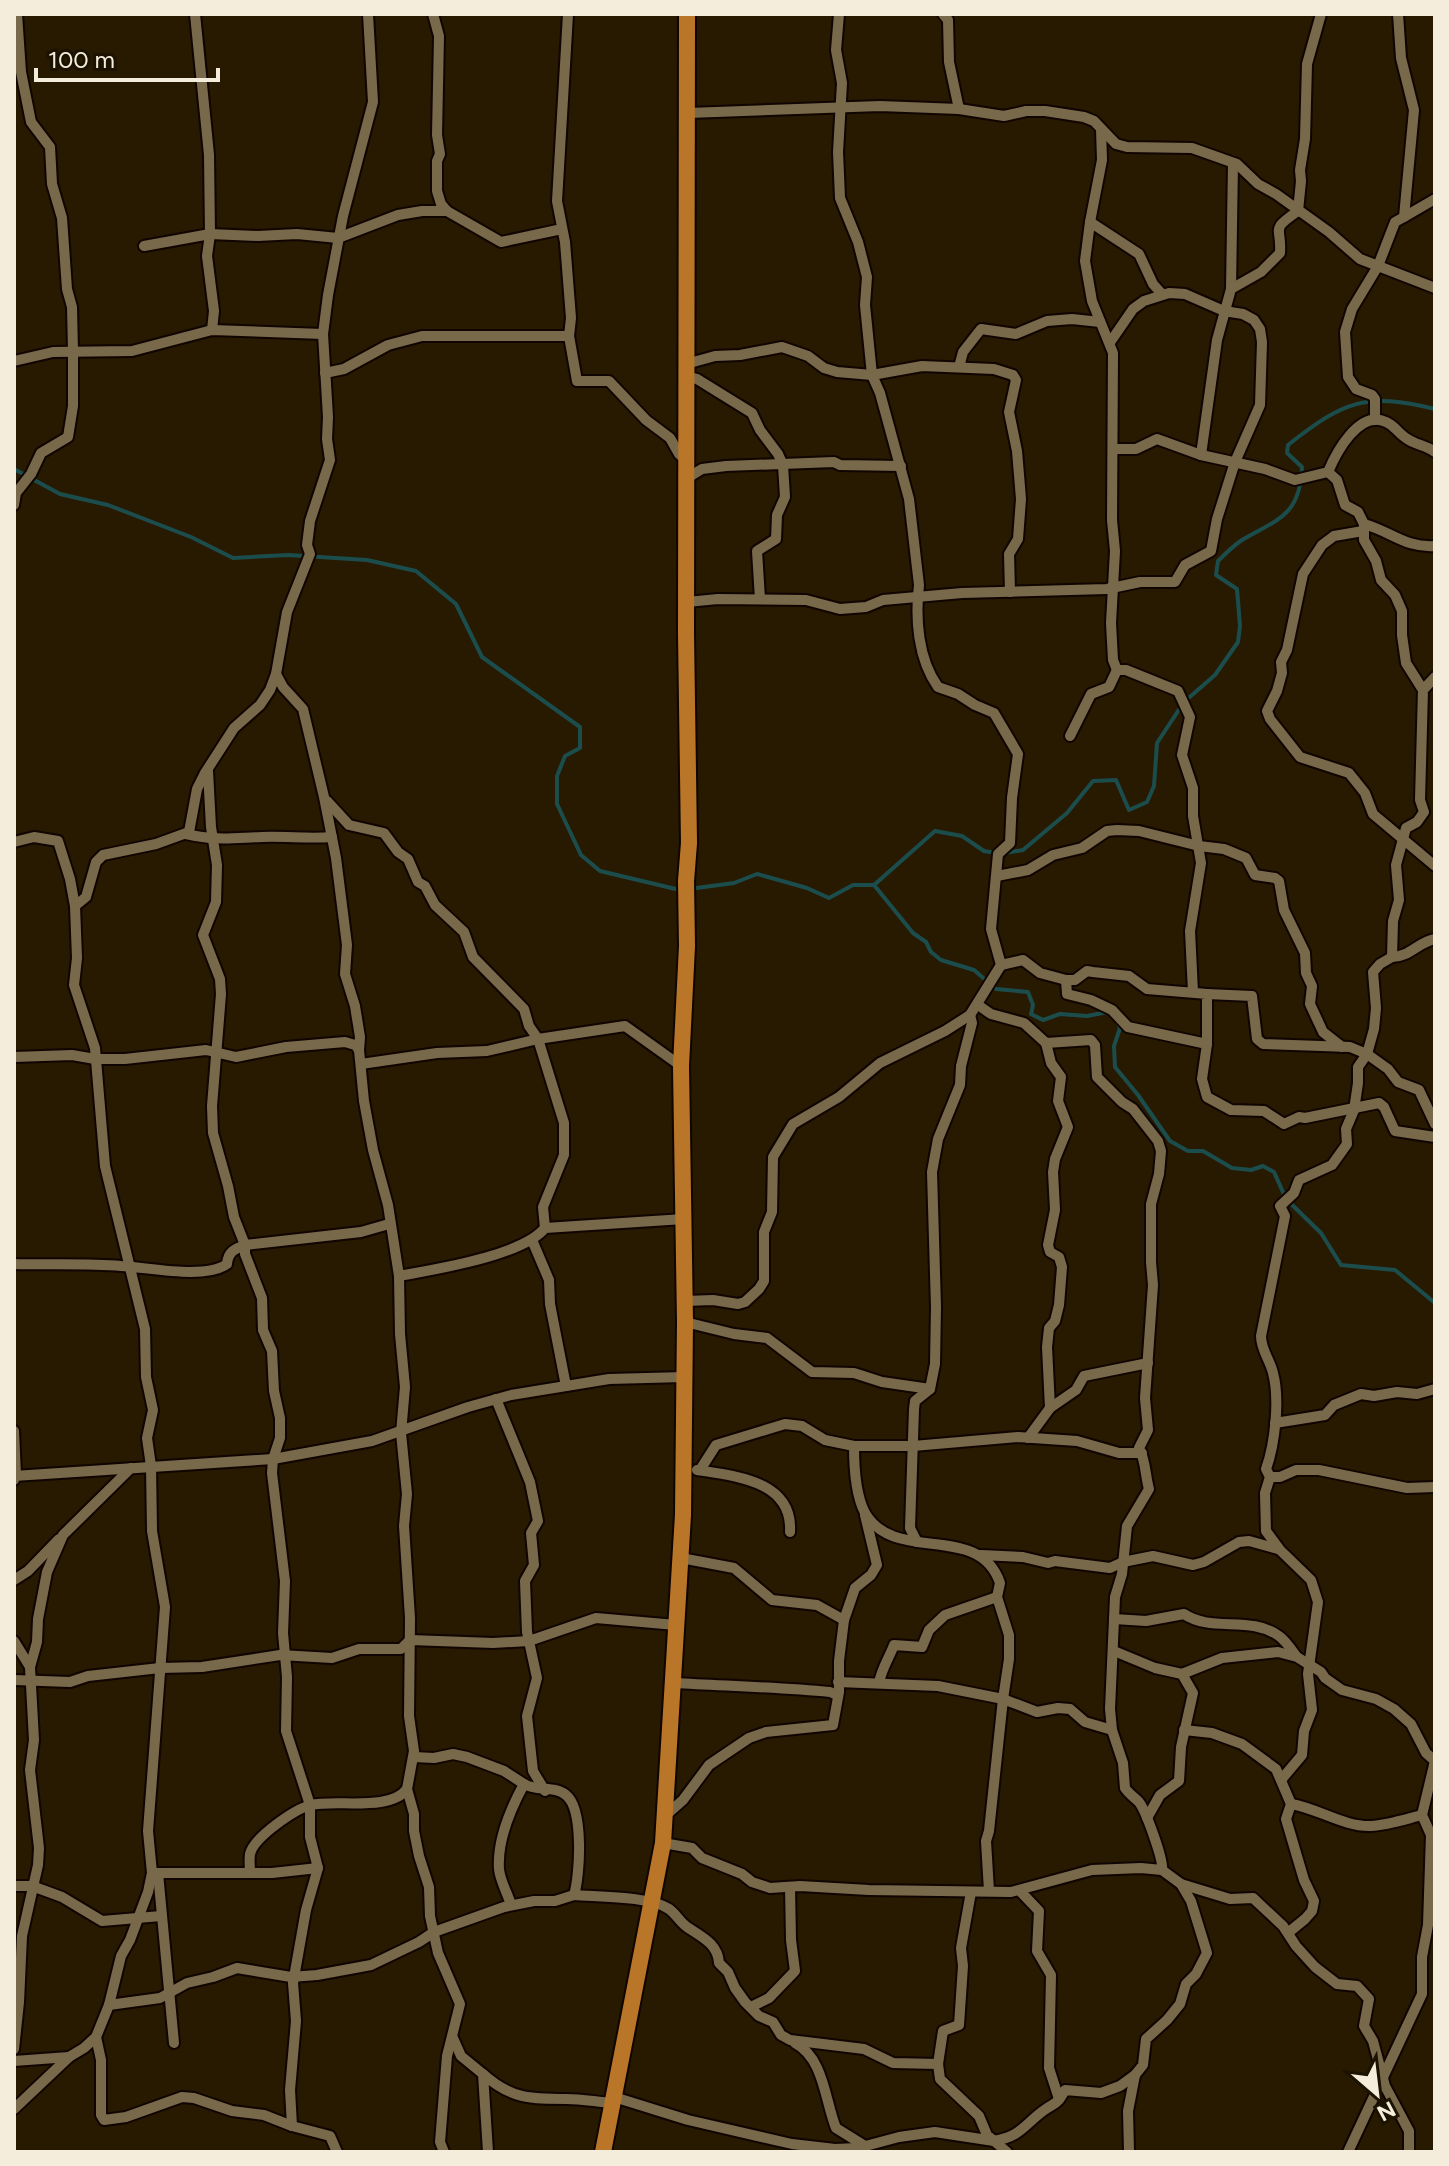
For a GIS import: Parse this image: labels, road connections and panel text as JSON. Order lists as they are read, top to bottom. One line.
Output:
{"scale_bar":"100 m","north":"bottom right"}
